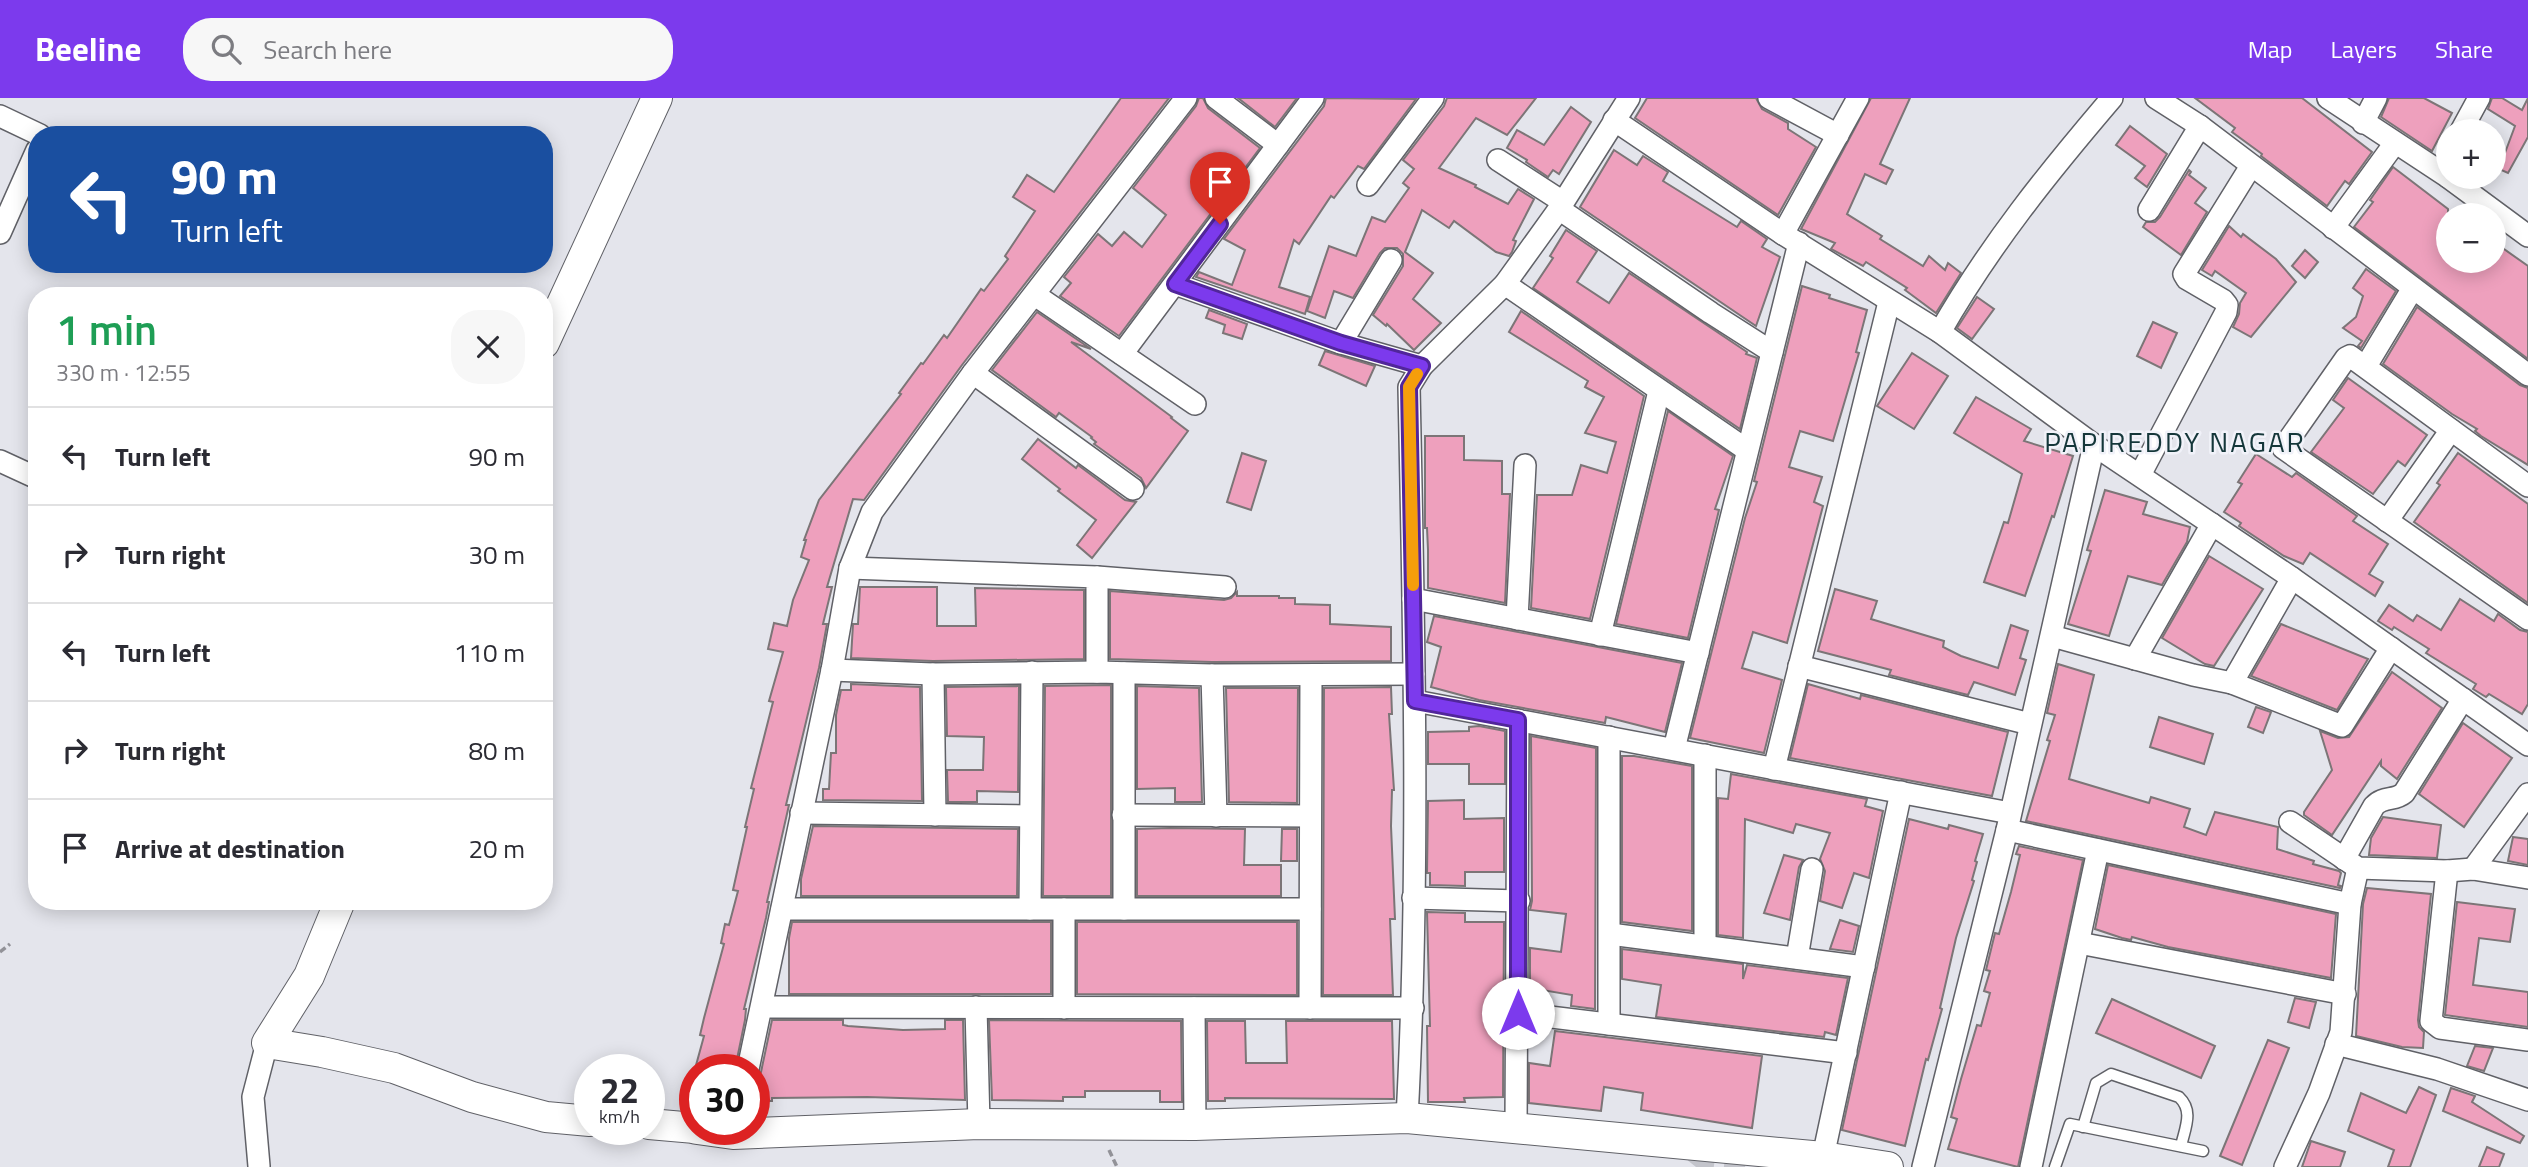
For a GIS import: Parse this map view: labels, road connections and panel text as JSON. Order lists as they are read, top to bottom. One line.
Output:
{"districts":["PAPIREDDY NAGAR"],"page":{"header":"Beeline","search":"Search here","nav":["Map","Layers","Share"],"map_buttons":["+","−"],"turn":["90 m","Turn left"],"heading":["1 min","330 m · 12:55"],"list":[{"name":"Turn left","value":"90 m"},{"name":"Turn right","value":"30 m"},{"name":"Turn left","value":"110 m"},{"name":"Turn right","value":"80 m"},{"name":"Arrive at destination","value":"20 m"}],"speed":"22 km/h","limit":"30"}}
